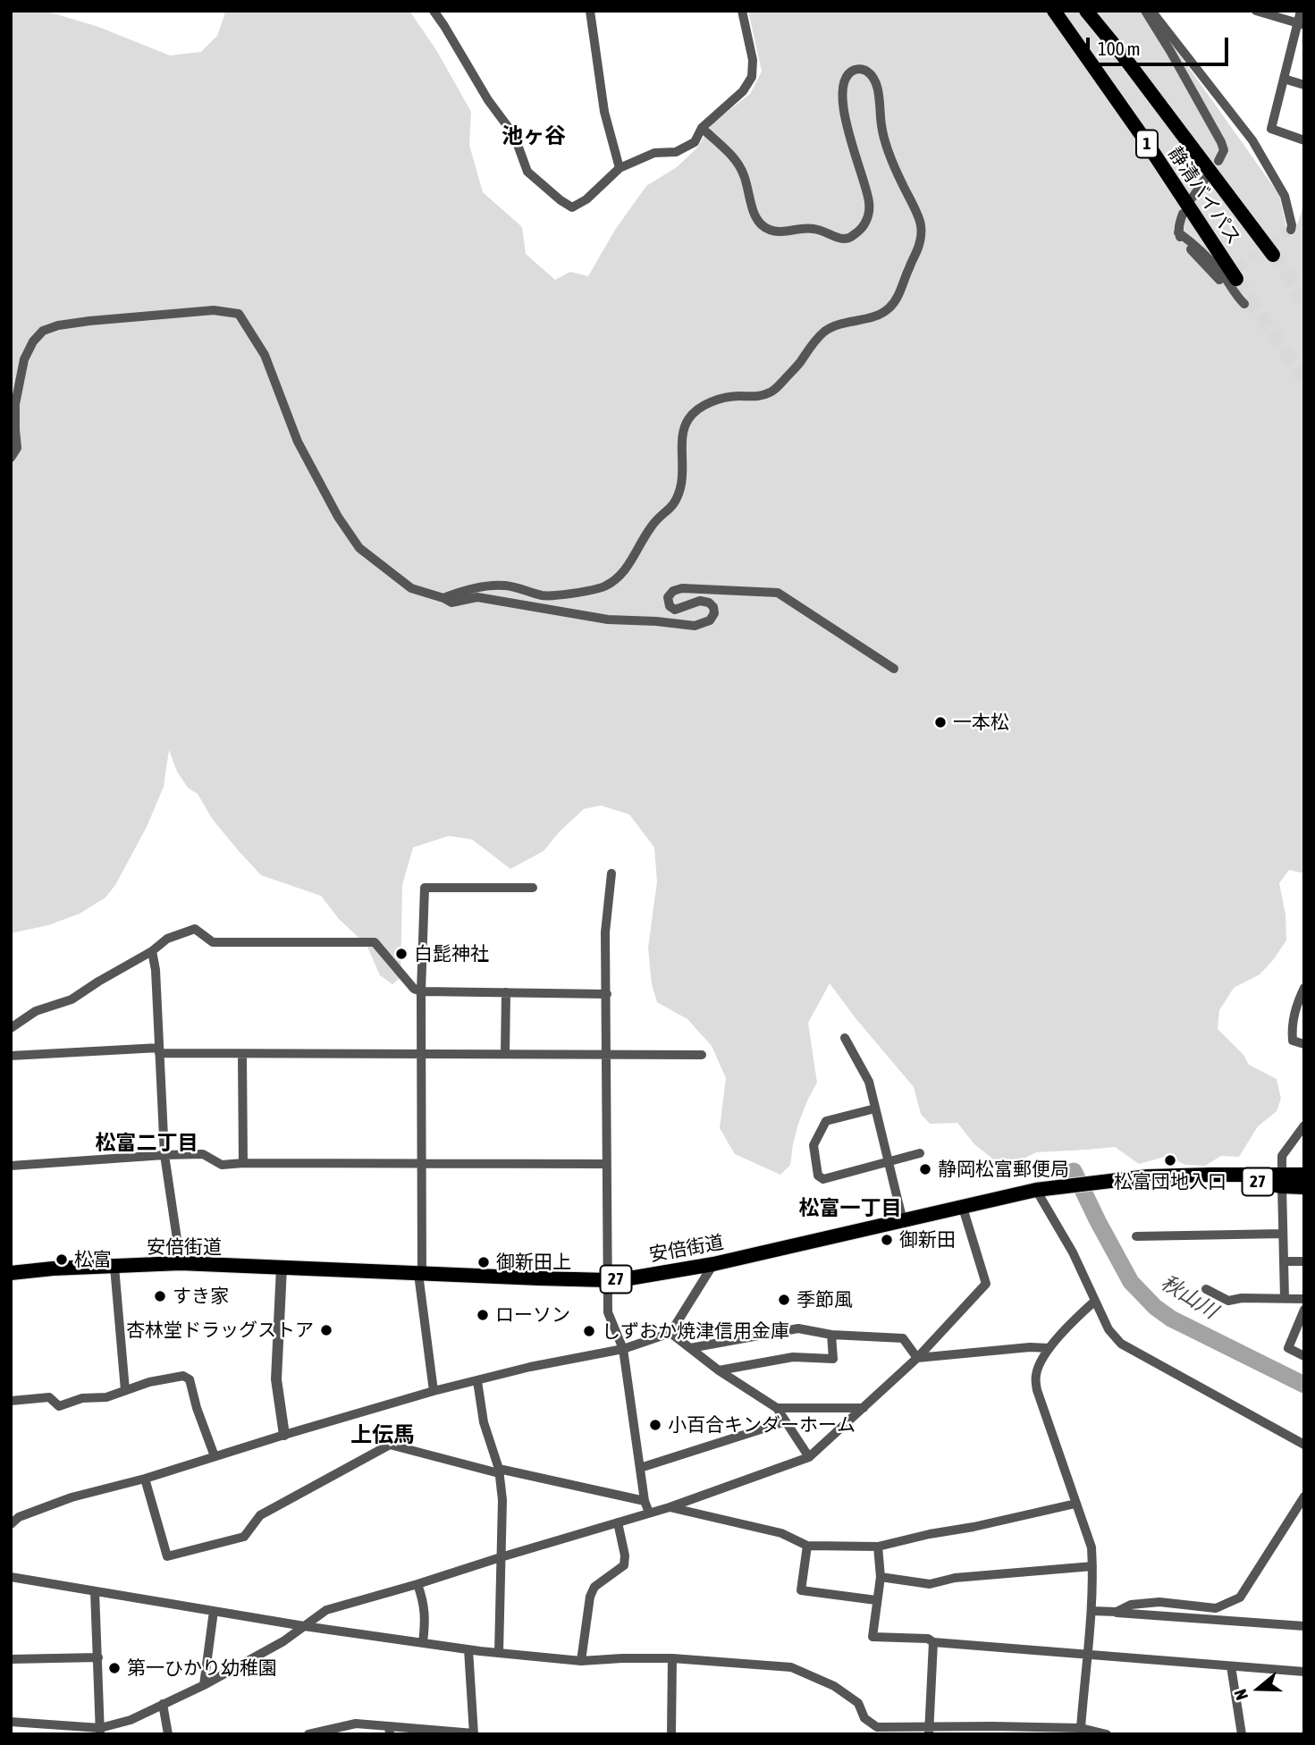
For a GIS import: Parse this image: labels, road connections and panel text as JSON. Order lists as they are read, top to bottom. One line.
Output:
{"streets":{"main road":["1","静清バイパス","27","安倍街道"]},"districts":["池ヶ谷","松富二丁目","松富一丁目","上伝馬"],"water":["秋山川"],"places":["一本松","白髭神社","松富団地入口","静岡松富郵便局","御新田","松富","御新田上","すき家","季節風","ローソン","杏林堂ドラッグストア","しずおか焼津信用金庫","小百合キンダーホーム","第一ひかり幼稚園"],"scale_bar":"100 m","north":"left"}
